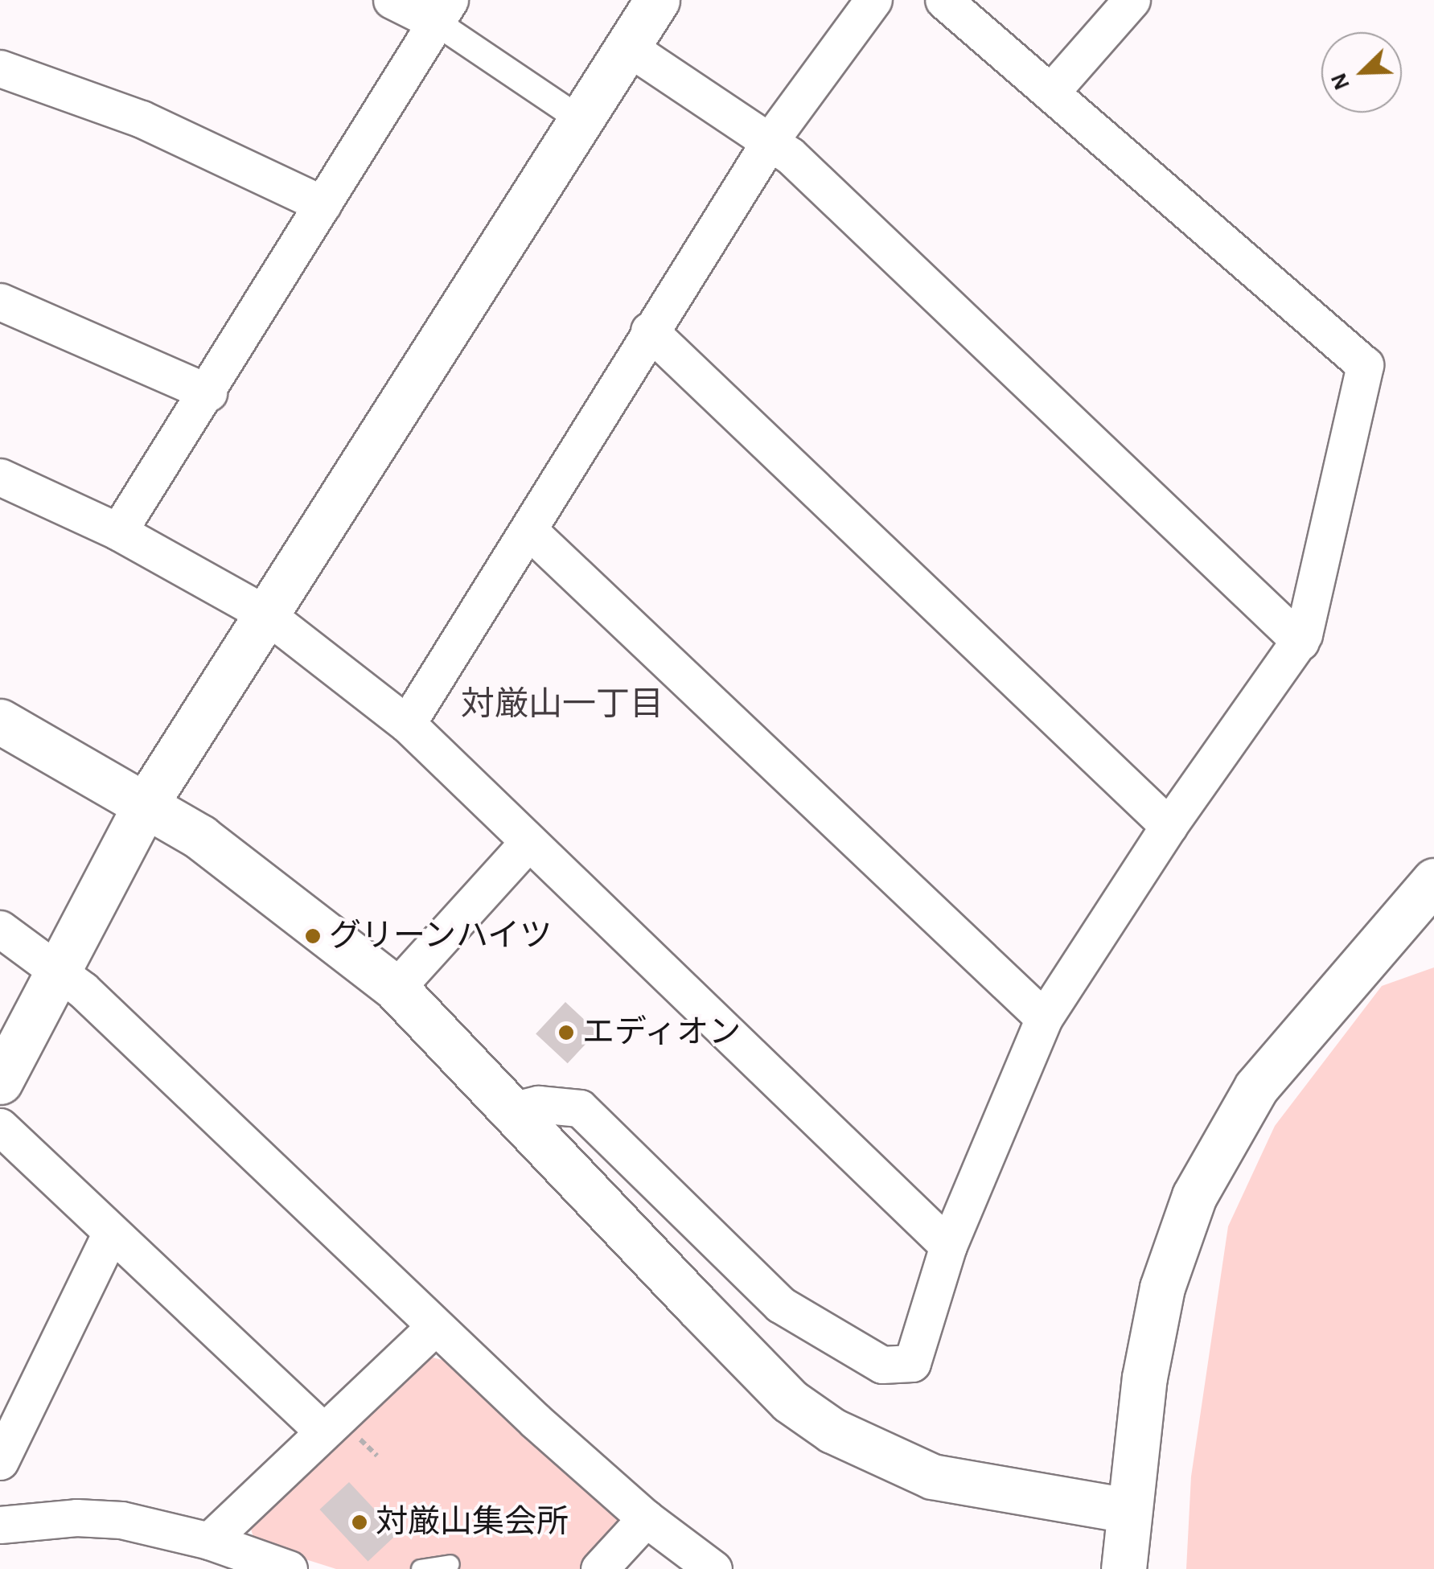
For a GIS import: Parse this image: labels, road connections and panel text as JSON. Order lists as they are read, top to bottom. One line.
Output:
{"districts":["対厳山一丁目"],"places":["グリーンハイツ","エディオン","対厳山集会所"],"north":"bottom left"}
